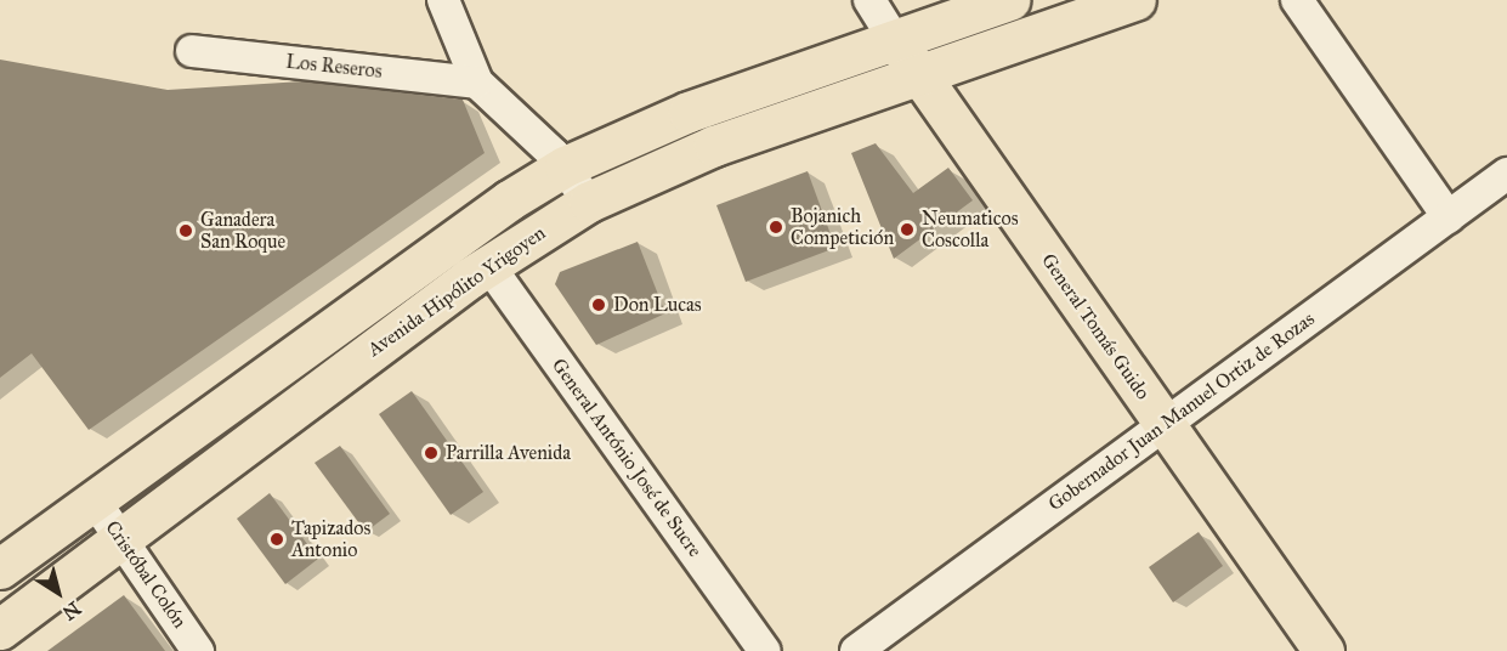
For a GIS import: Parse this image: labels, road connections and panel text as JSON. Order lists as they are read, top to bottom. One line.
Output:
{"streets":{"main road":["Avenida Hipólito Yrigoyen","General Tomás Guido"],"street":["Los Reseros","Gobernador Juan Manuel Ortiz de Rozas","General António José de Sucre","Cristóbal Colón"]},"crossings":[["Avenida Hipólito Yrigoyen","General Tomás Guido"],["Avenida Hipólito Yrigoyen","General António José de Sucre"],["Avenida Hipólito Yrigoyen","Cristóbal Colón"],["General Tomás Guido","Gobernador Juan Manuel Ortiz de Rozas"]],"places":["Bojanich Competición","Neumaticos Coscolla","Ganadera San Roque","Don Lucas","Parrilla Avenida","Tapizados Antonio"],"north":"bottom right"}
